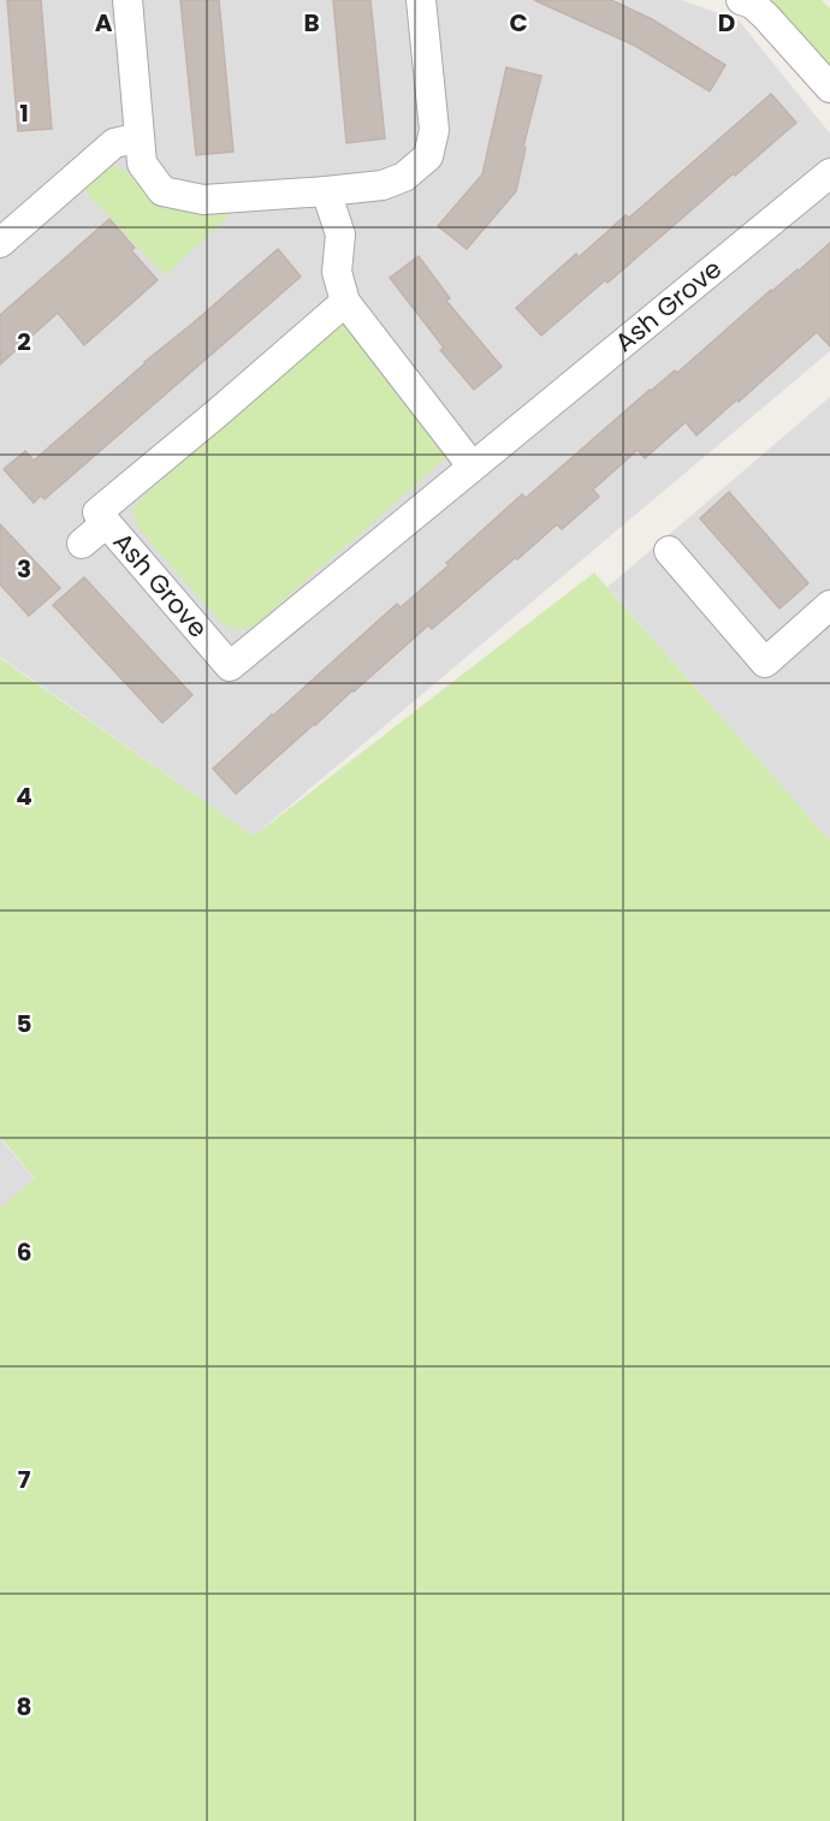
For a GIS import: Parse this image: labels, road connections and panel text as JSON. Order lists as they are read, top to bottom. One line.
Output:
{"streets":{"street":["Ash Grove"]},"grid":{"columns":["A","B","C","D"],"rows":["1","2","3","4","5","6","7","8"]}}
